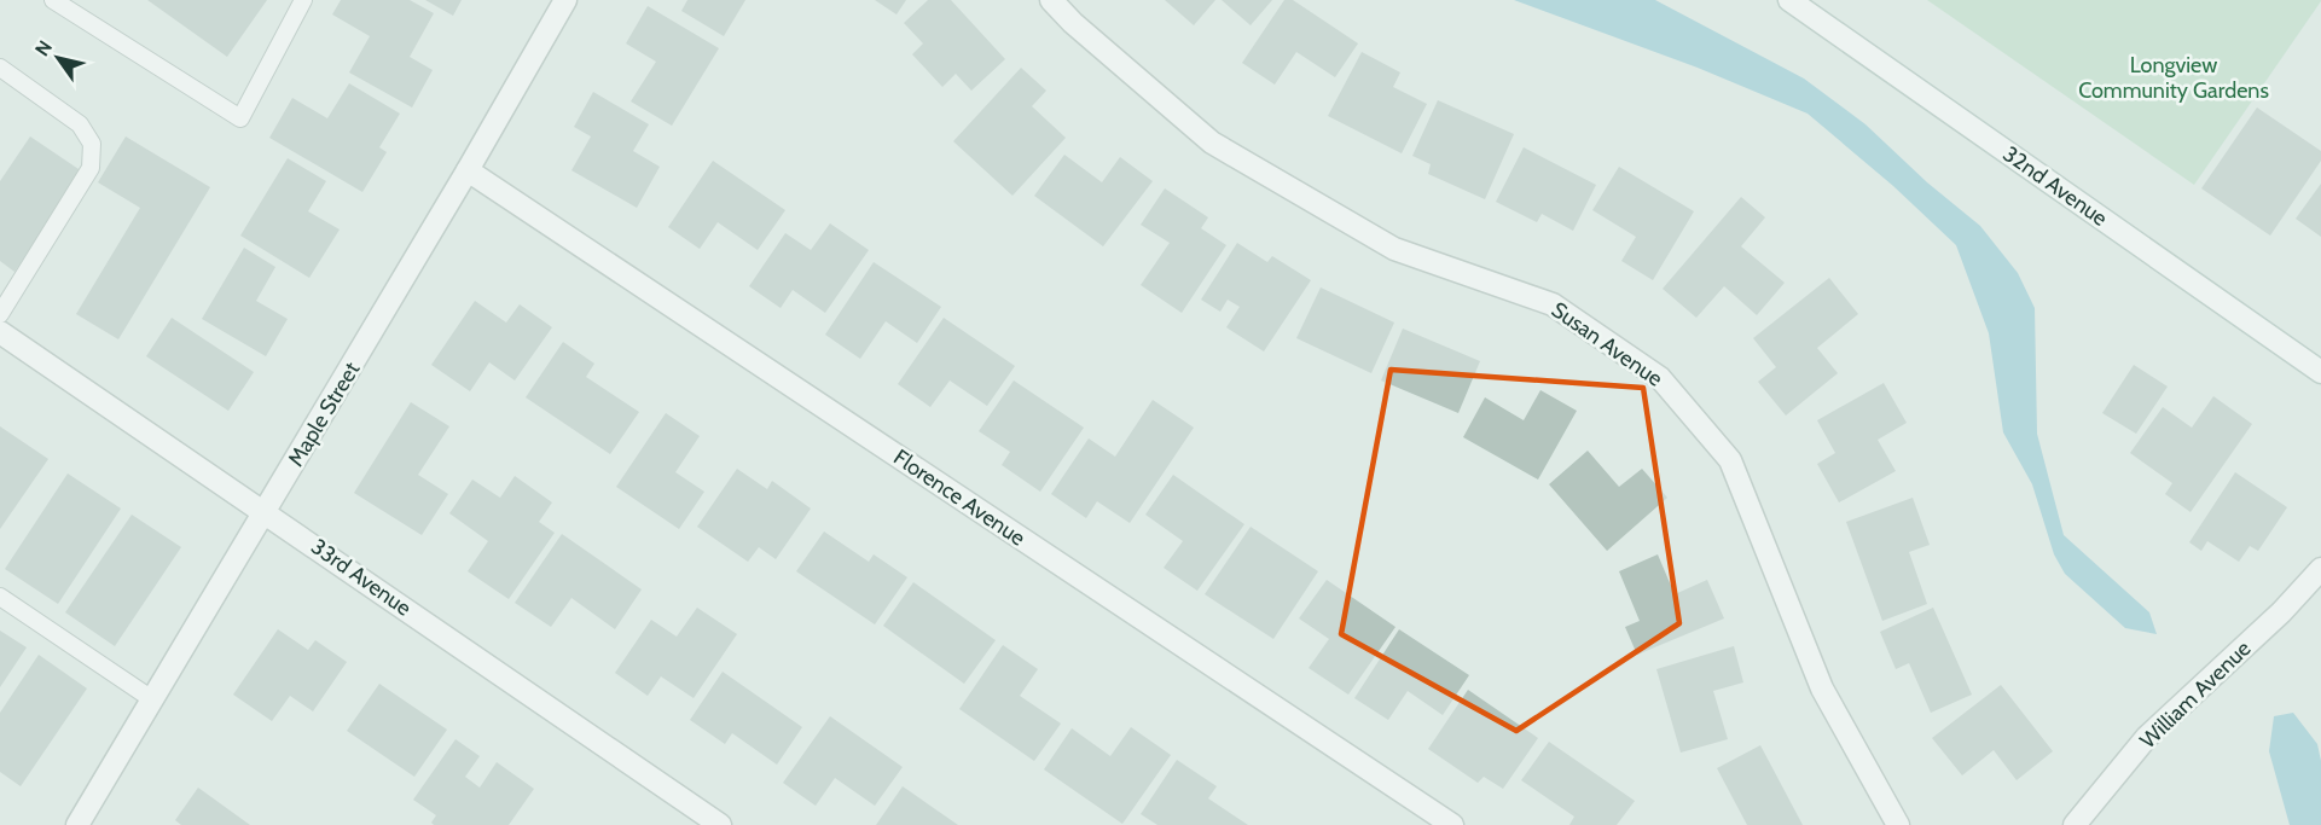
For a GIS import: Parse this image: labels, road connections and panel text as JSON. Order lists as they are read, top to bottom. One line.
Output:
{"streets":{"street":["32nd Avenue","Susan Avenue","Maple Street","Florence Avenue","33rd Avenue","William Avenue"]},"crossings":[["Maple Street","Florence Avenue"],["Maple Street","33rd Avenue"]],"parks":["Longview Community Gardens"],"north":"top left"}
